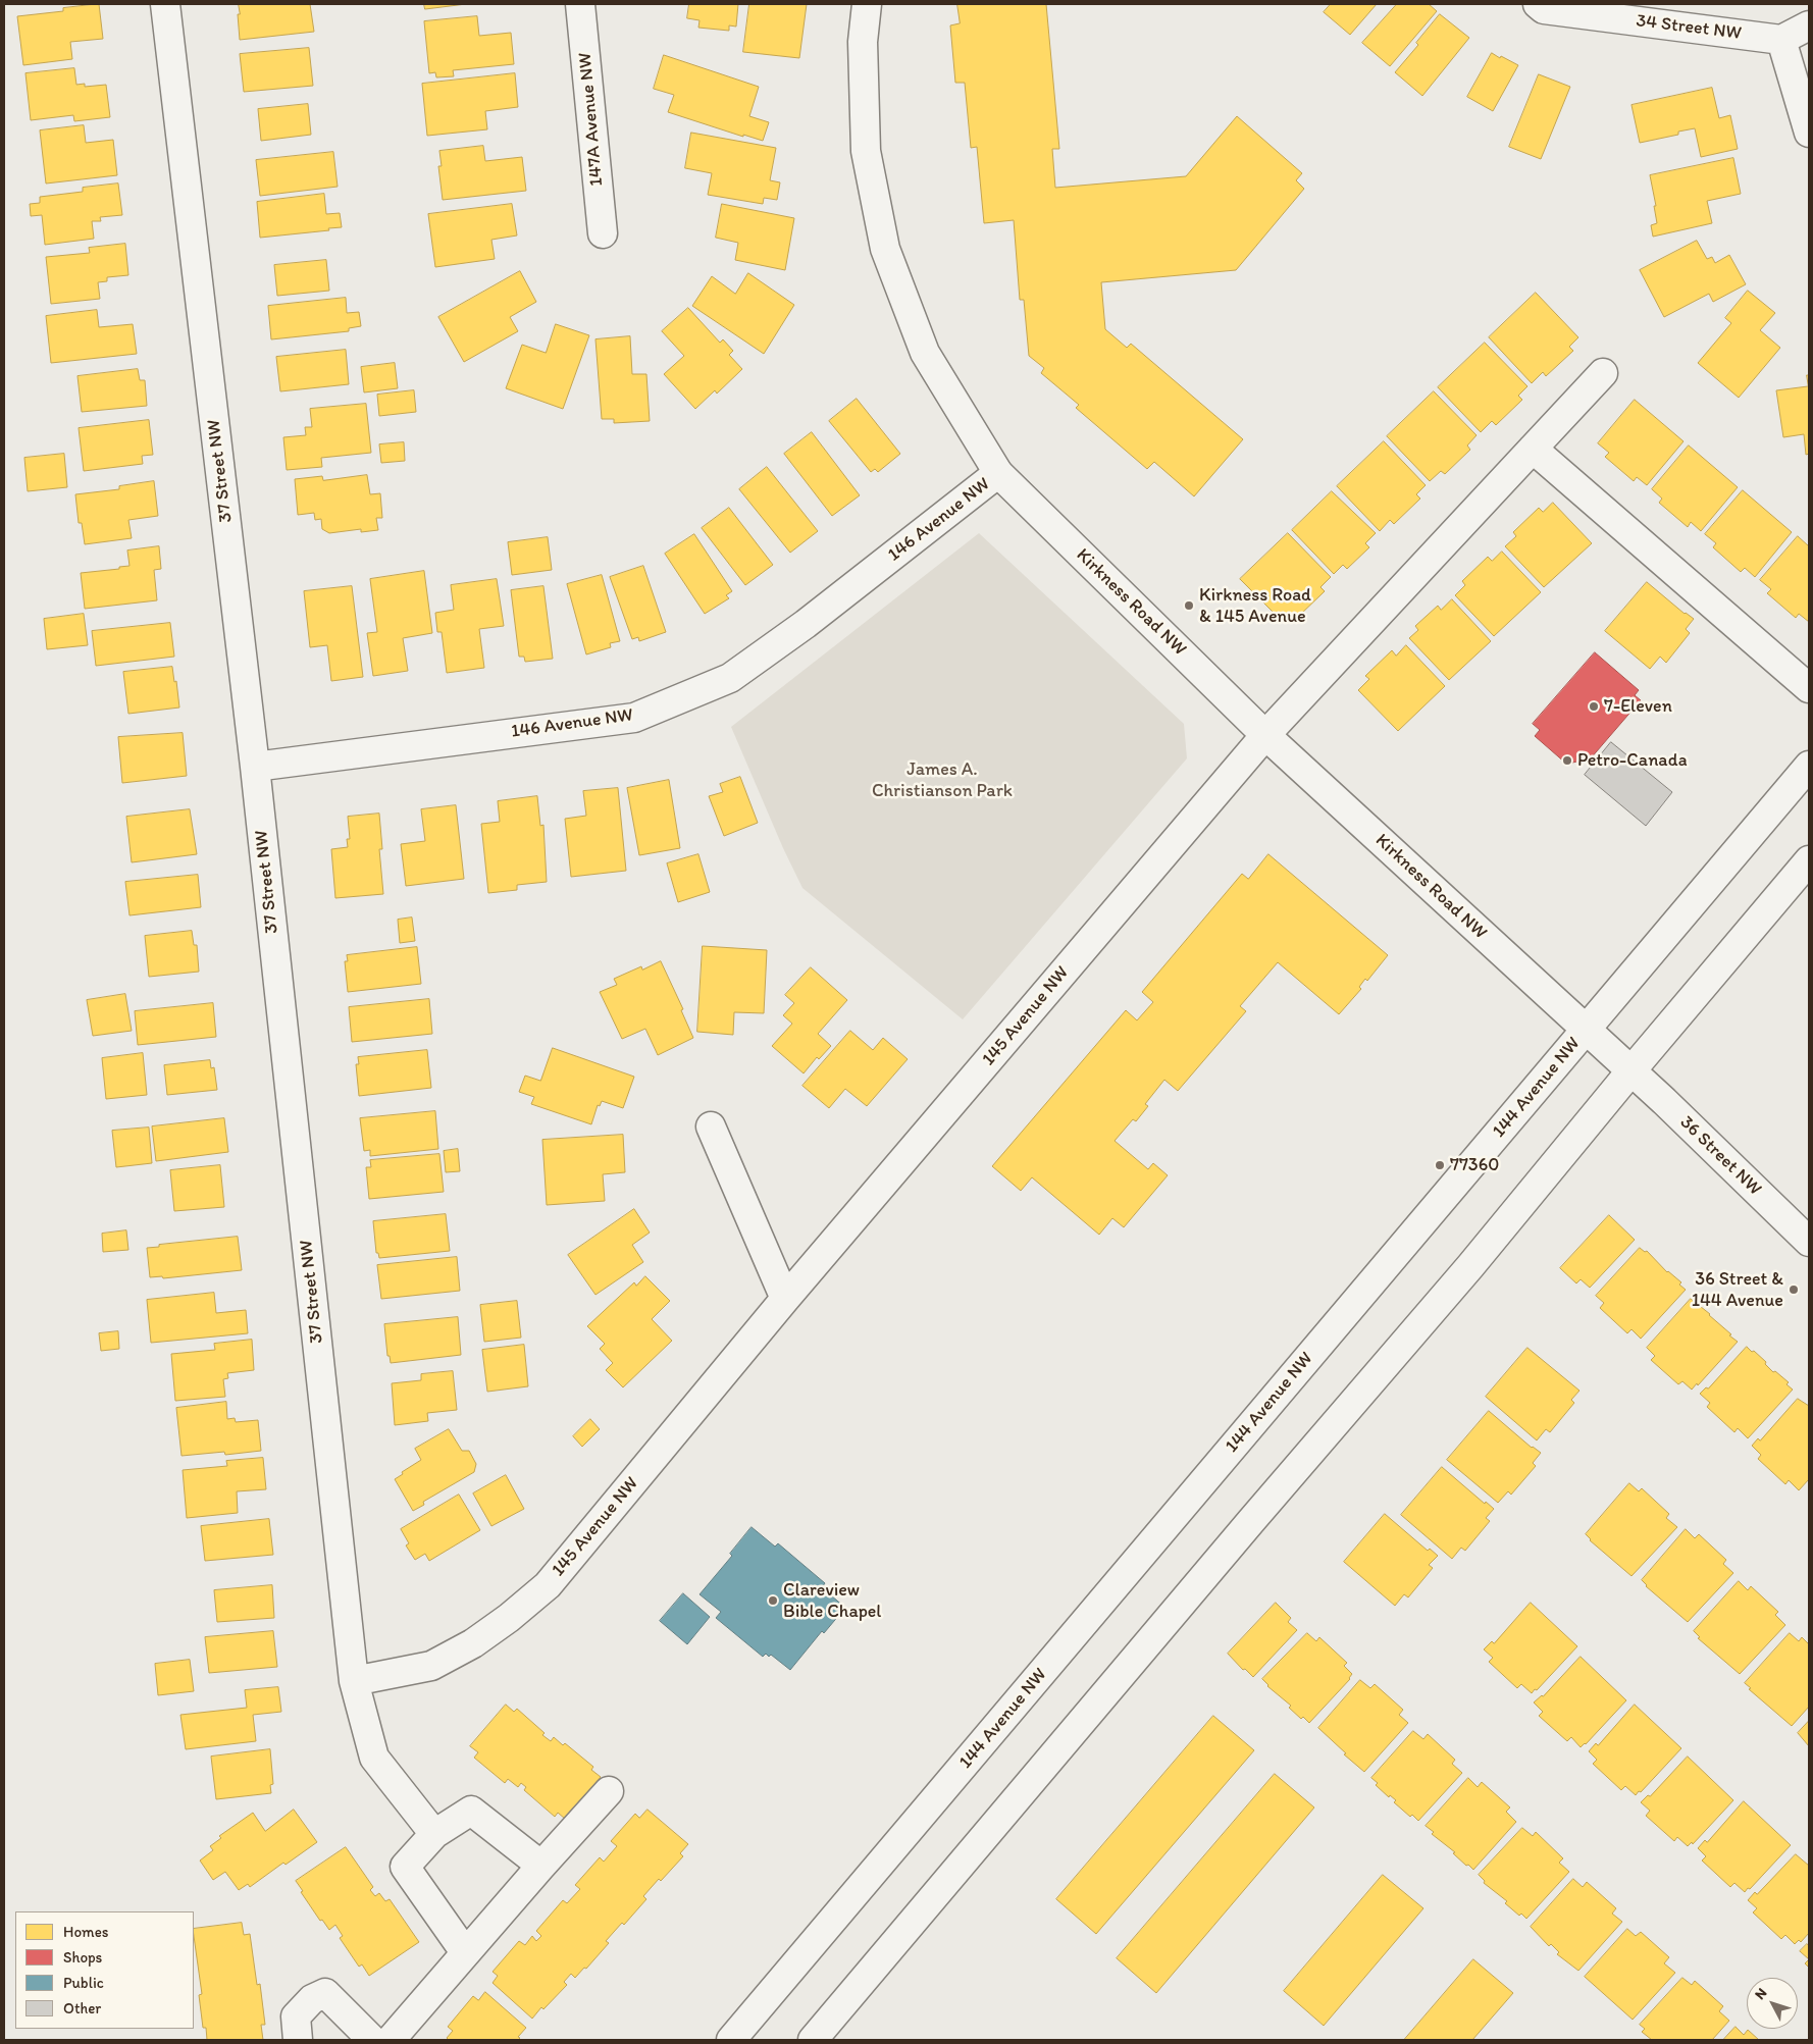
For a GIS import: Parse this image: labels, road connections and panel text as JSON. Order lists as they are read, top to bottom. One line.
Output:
{"streets":{"street":["34 Street NW","147A Avenue NW","37 Street NW","146 Avenue NW","Kirkness Road NW","145 Avenue NW","144 Avenue NW","36 Street NW"]},"crossings":[["37 Street NW","146 Avenue NW"],["37 Street NW","145 Avenue NW"],["146 Avenue NW","Kirkness Road NW"],["Kirkness Road NW","145 Avenue NW"],["Kirkness Road NW","144 Avenue NW"],["Kirkness Road NW","36 Street NW"]],"parks":["James A. Christianson Park"],"places":["Kirkness Road & 145 Avenue","7-Eleven","Petro-Canada","77360","36 Street & 144 Avenue","Clareview Bible Chapel"],"legend":["Homes","Shops","Public","Other"],"north":"top left"}
